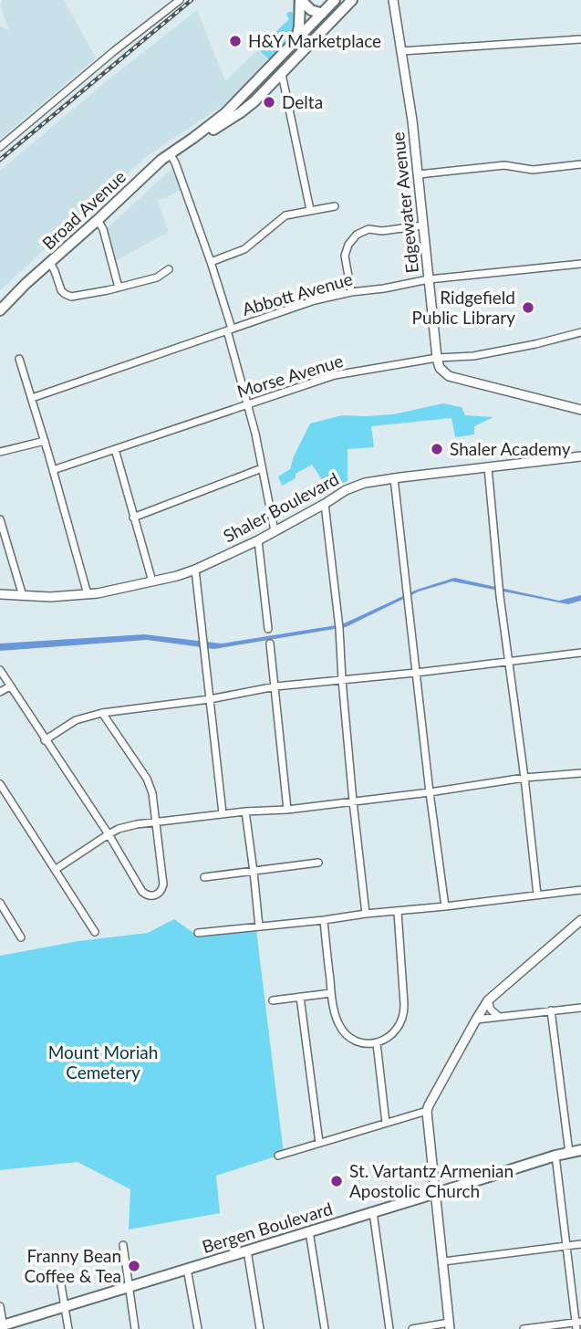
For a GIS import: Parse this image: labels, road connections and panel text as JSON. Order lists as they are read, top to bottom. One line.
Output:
{"streets":{"main road":["Broad Avenue","Bergen Boulevard"],"street":["Edgewater Avenue","Abbott Avenue","Morse Avenue","Shaler Boulevard"]},"crossings":[["Edgewater Avenue","Abbott Avenue"],["Edgewater Avenue","Morse Avenue"]],"parks":["Mount Moriah Cemetery"],"places":["H&Y Marketplace","Delta","Ridgefield Public Library","Shaler Academy","St. Vartantz Armenian Apostolic Church","Franny Bean Coffee & Tea"]}
